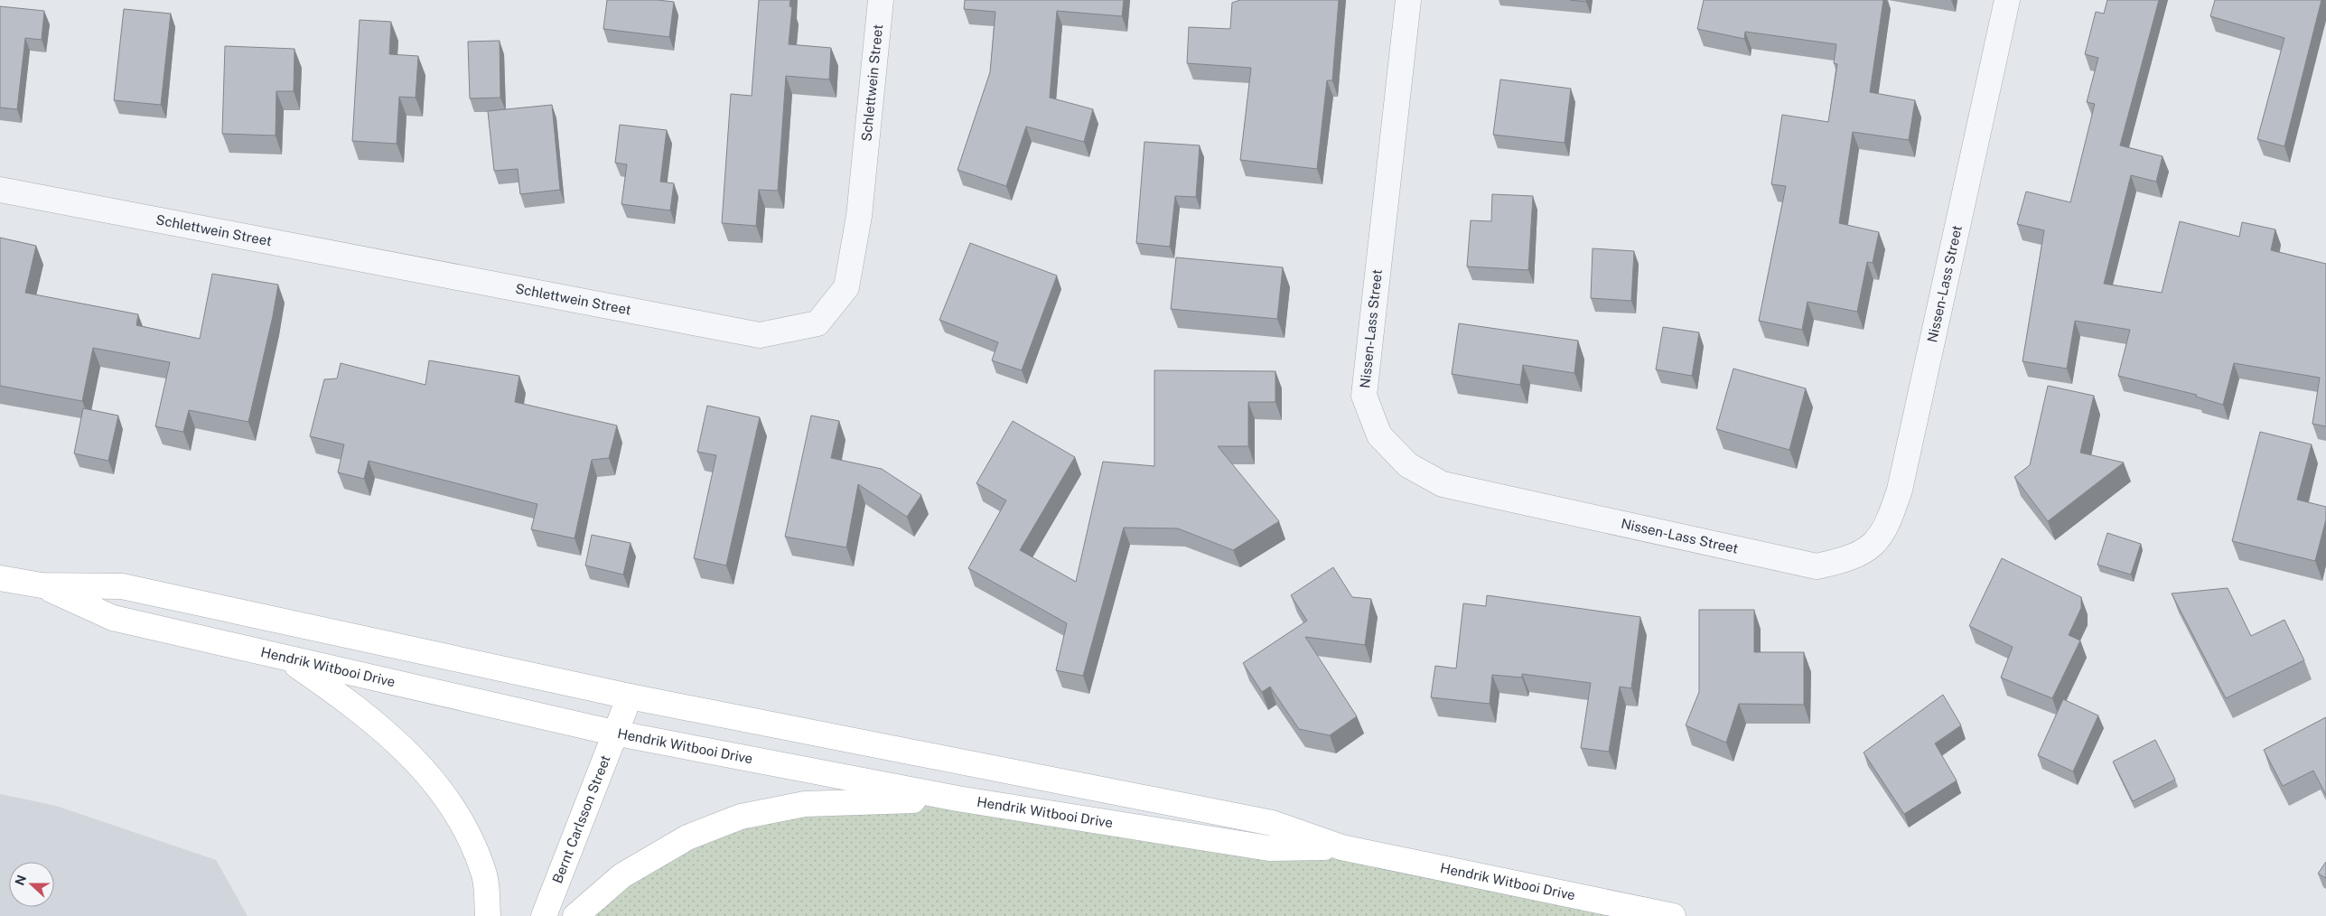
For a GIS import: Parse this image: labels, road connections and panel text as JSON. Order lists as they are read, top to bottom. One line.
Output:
{"streets":{"main road":["Hendrik Witbooi Drive","Bernt Carlsson Street"],"street":["Schlettwein Street","Nissen-Lass Street"]},"crossings":[["Hendrik Witbooi Drive","Bernt Carlsson Street"]],"north":"left"}
